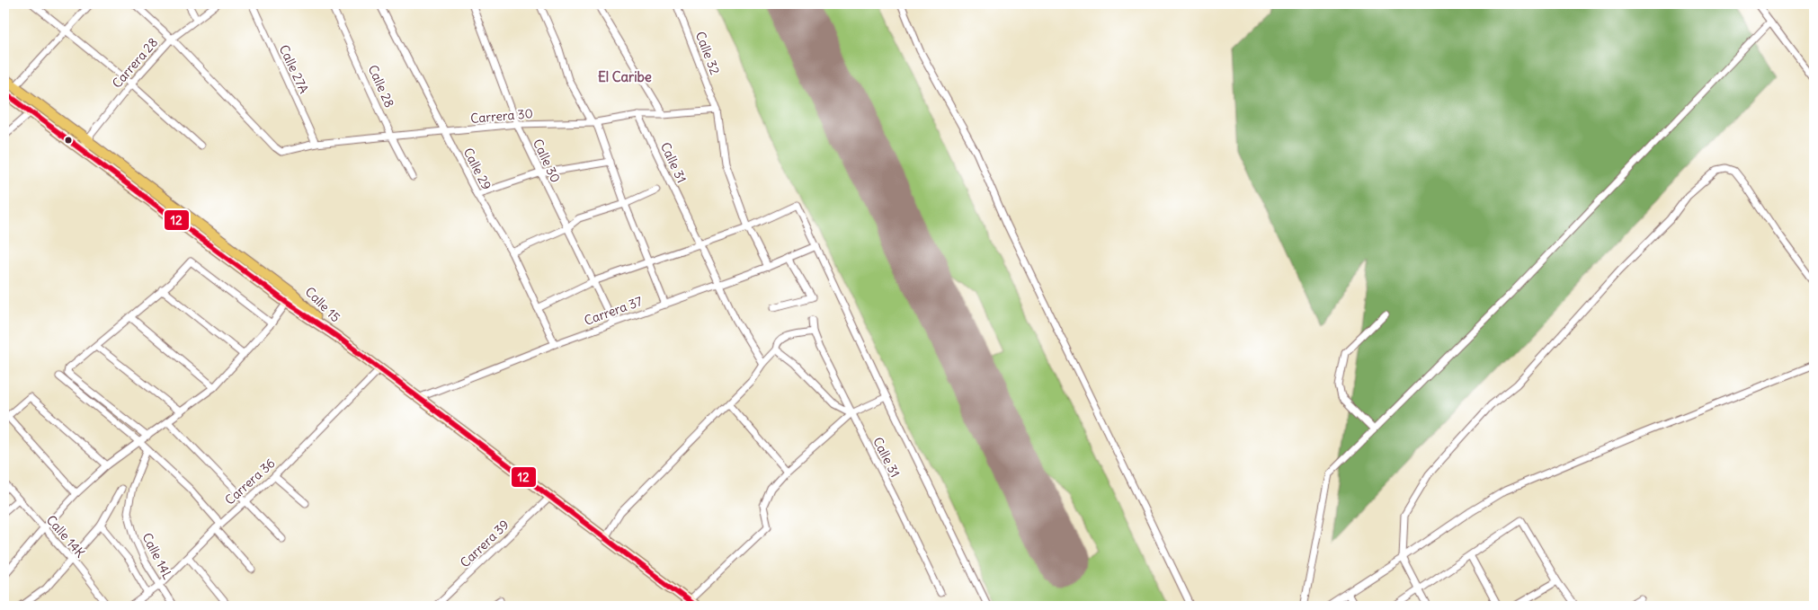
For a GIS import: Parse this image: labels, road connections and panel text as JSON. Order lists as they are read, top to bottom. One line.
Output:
{"streets":{"highway":["Calle 15"],"street":["Calle 32","Carrera 28","Calle 27A","Calle 28","Carrera 30","Calle 30","Calle 31","Calle 29","Carrera 37","Carrera 36","Calle 14K","Carrera 39","Calle 14L"]},"crossings":[["Calle 32","Carrera 30"],["Calle 32","Carrera 37"],["Carrera 28","Carrera 30"],["Carrera 28","Calle 15"],["Calle 27A","Carrera 30"],["Calle 28","Carrera 30"],["Carrera 30","Calle 30"],["Carrera 30","Calle 31"],["Carrera 30","Calle 29"],["Calle 30","Carrera 37"],["Calle 31","Carrera 37"],["Calle 29","Carrera 37"],["Calle 15","Carrera 37"],["Calle 15","Carrera 36"],["Calle 15","Carrera 39"],["Carrera 36","Calle 14L"]],"districts":["El Caribe"],"lines":["transit line 12"]}
